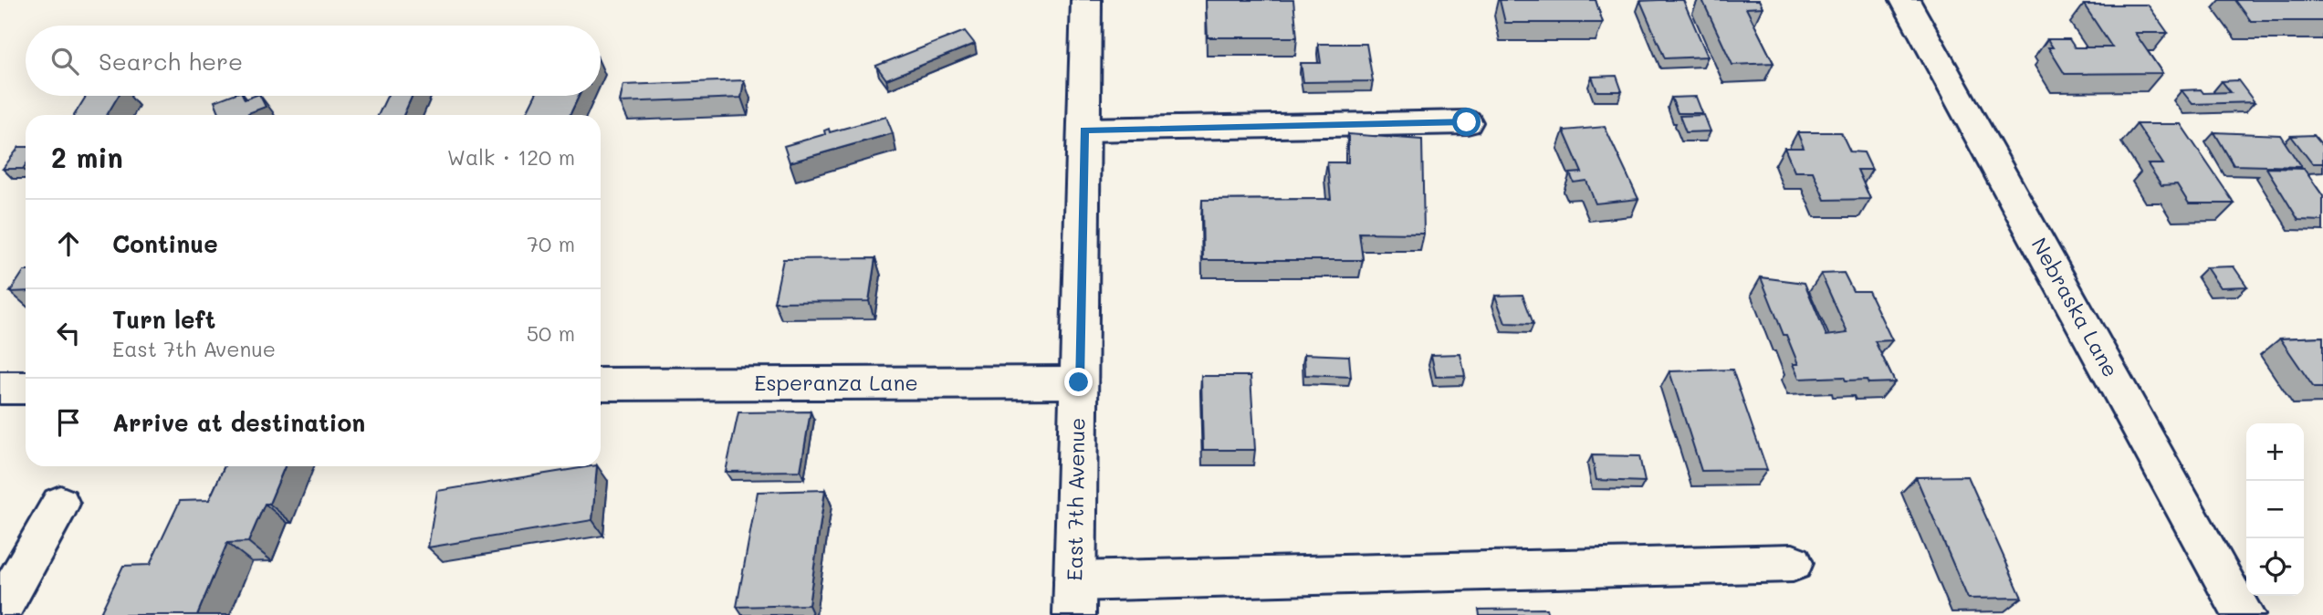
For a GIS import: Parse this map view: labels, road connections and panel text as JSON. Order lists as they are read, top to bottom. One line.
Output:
{"streets":{"street":["Nebraska Lane","Esperanza Lane","East 7th Avenue"]},"crossings":[["Esperanza Lane","East 7th Avenue"]],"page":{"search":"Search here","heading":["2 min","Walk · 120 m"],"list":[["Continue","70 m"],["Turn left","East 7th Avenue","50 m"],"Arrive at destination"],"map_buttons":["+","−"]}}
